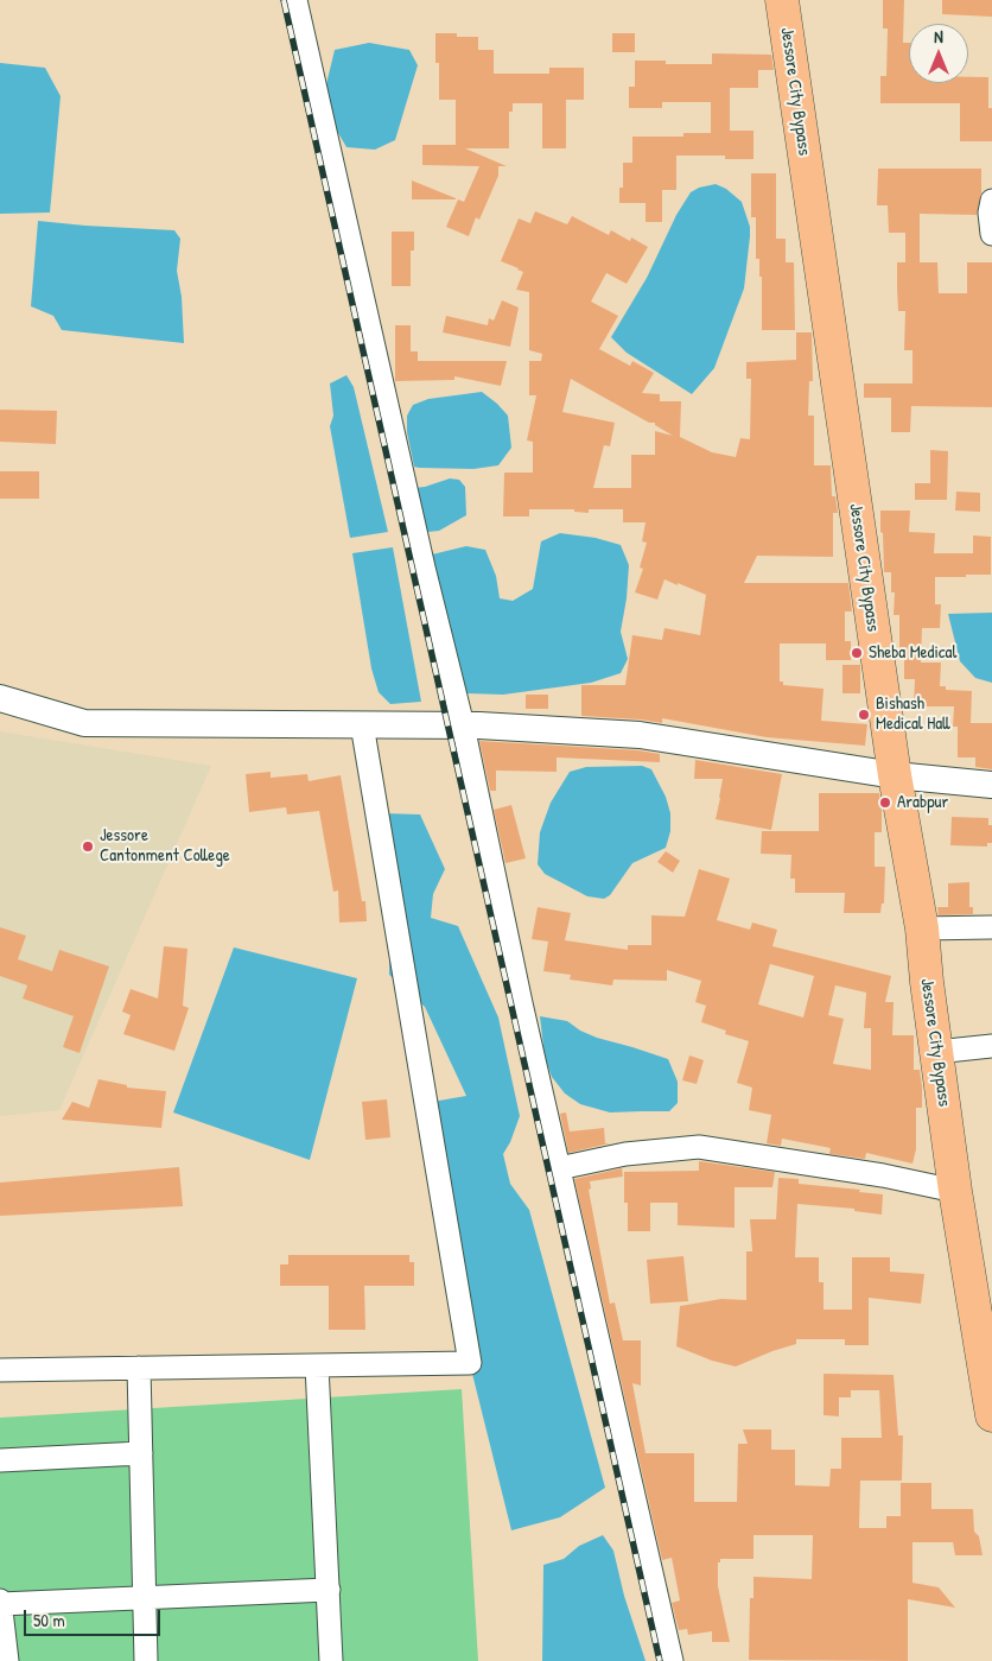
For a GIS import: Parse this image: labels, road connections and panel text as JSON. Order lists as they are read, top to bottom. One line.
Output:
{"streets":{"highway":["Jessore City Bypass"]},"places":["Sheba Medical","Bishash Medical Hall","Arabpur","Jessore Cantonment College"],"scale_bar":"50 m","north":"top"}
